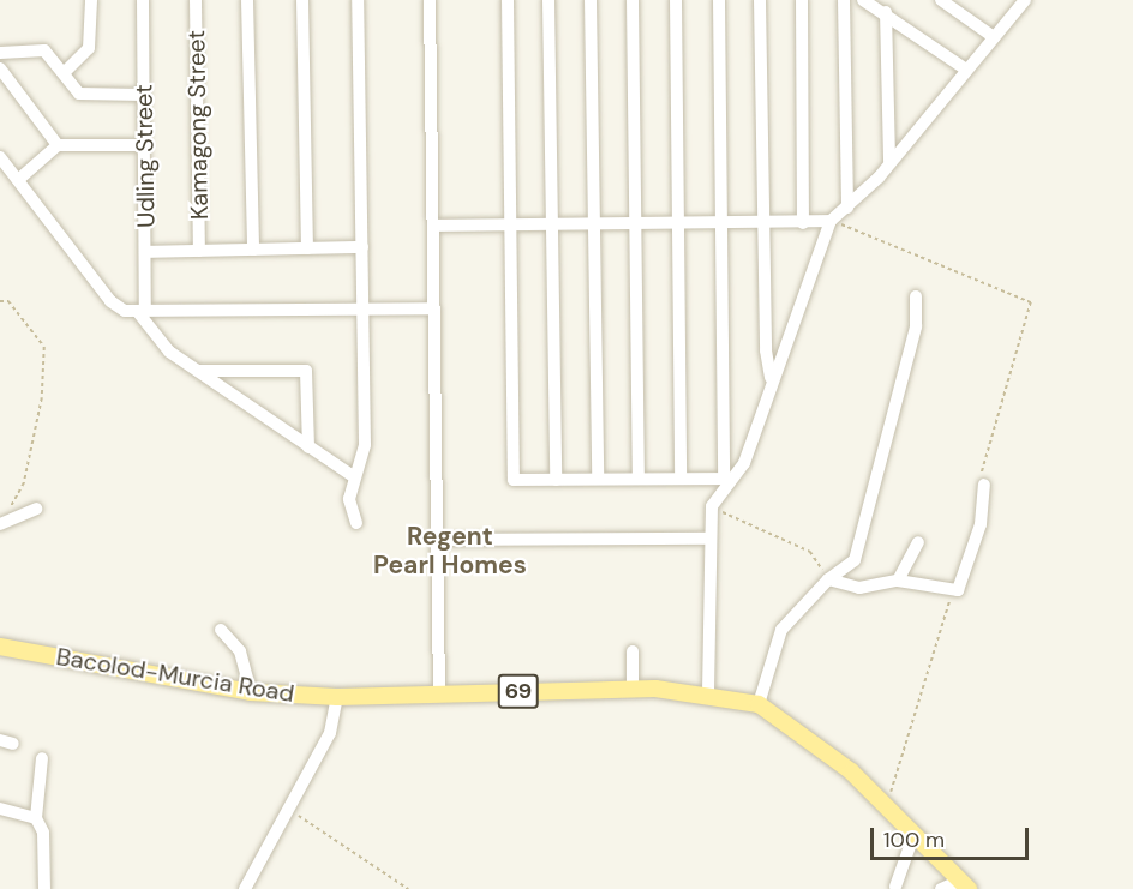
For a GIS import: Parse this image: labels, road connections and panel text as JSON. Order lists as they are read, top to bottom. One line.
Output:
{"streets":{"main road":["Bacolod-Murcia Road","69"],"street":["Kamagong Street","Udling Street"]},"districts":["Regent Pearl Homes"],"scale_bar":"100 m"}
